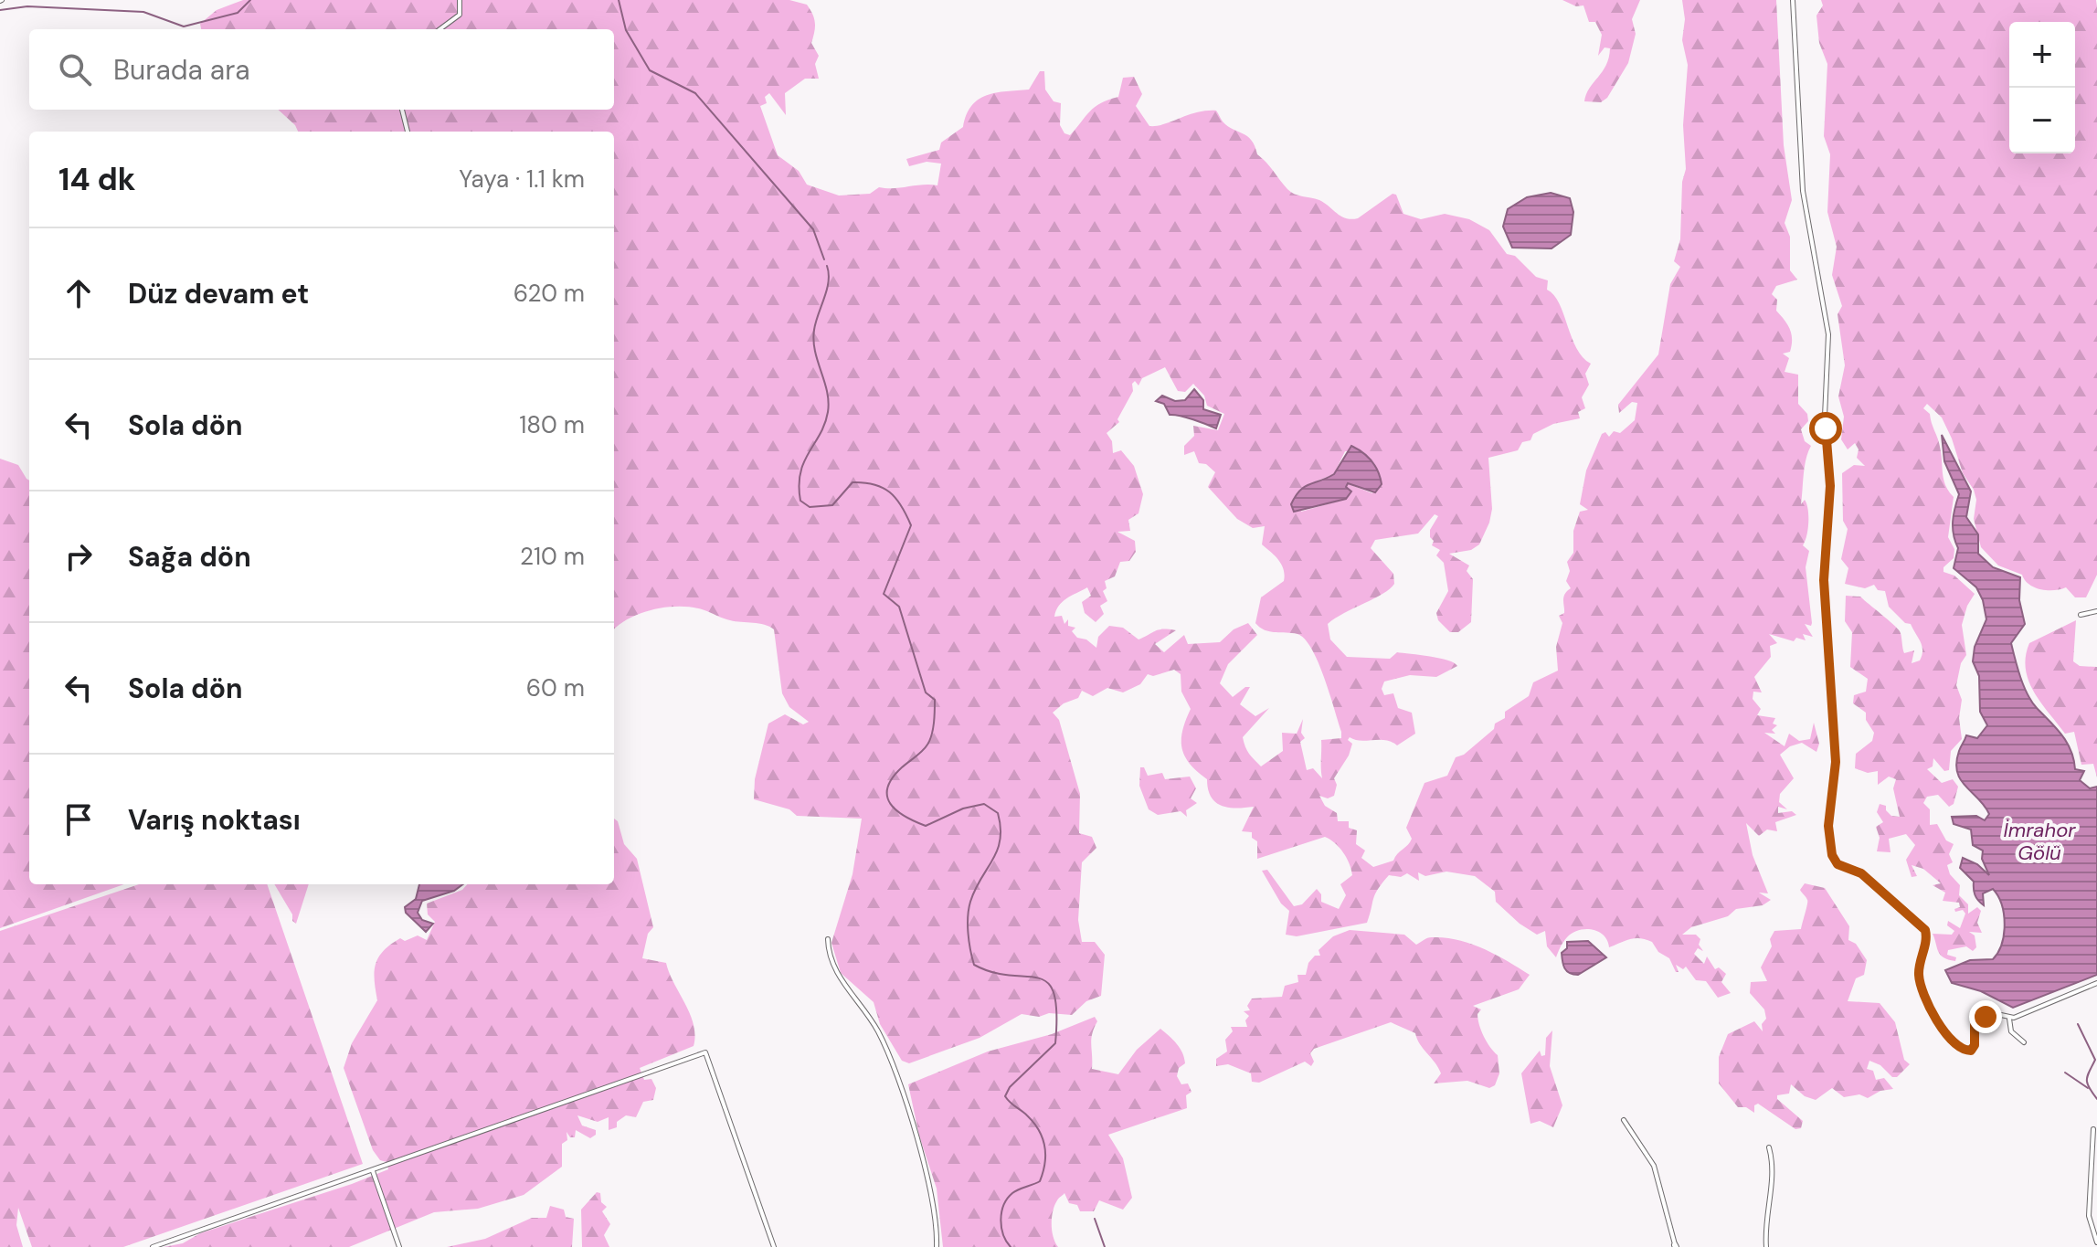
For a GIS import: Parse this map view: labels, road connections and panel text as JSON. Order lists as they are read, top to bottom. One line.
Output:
{"water":["İmrahor Gölü"],"page":{"map_buttons":["+","−"],"search":"Burada ara","heading":["14 dk","Yaya · 1.1 km"],"list":[["Düz devam et","620 m"],["Sola dön","180 m"],["Sağa dön","210 m"],["Sola dön","60 m"],"Varış noktası"]}}
